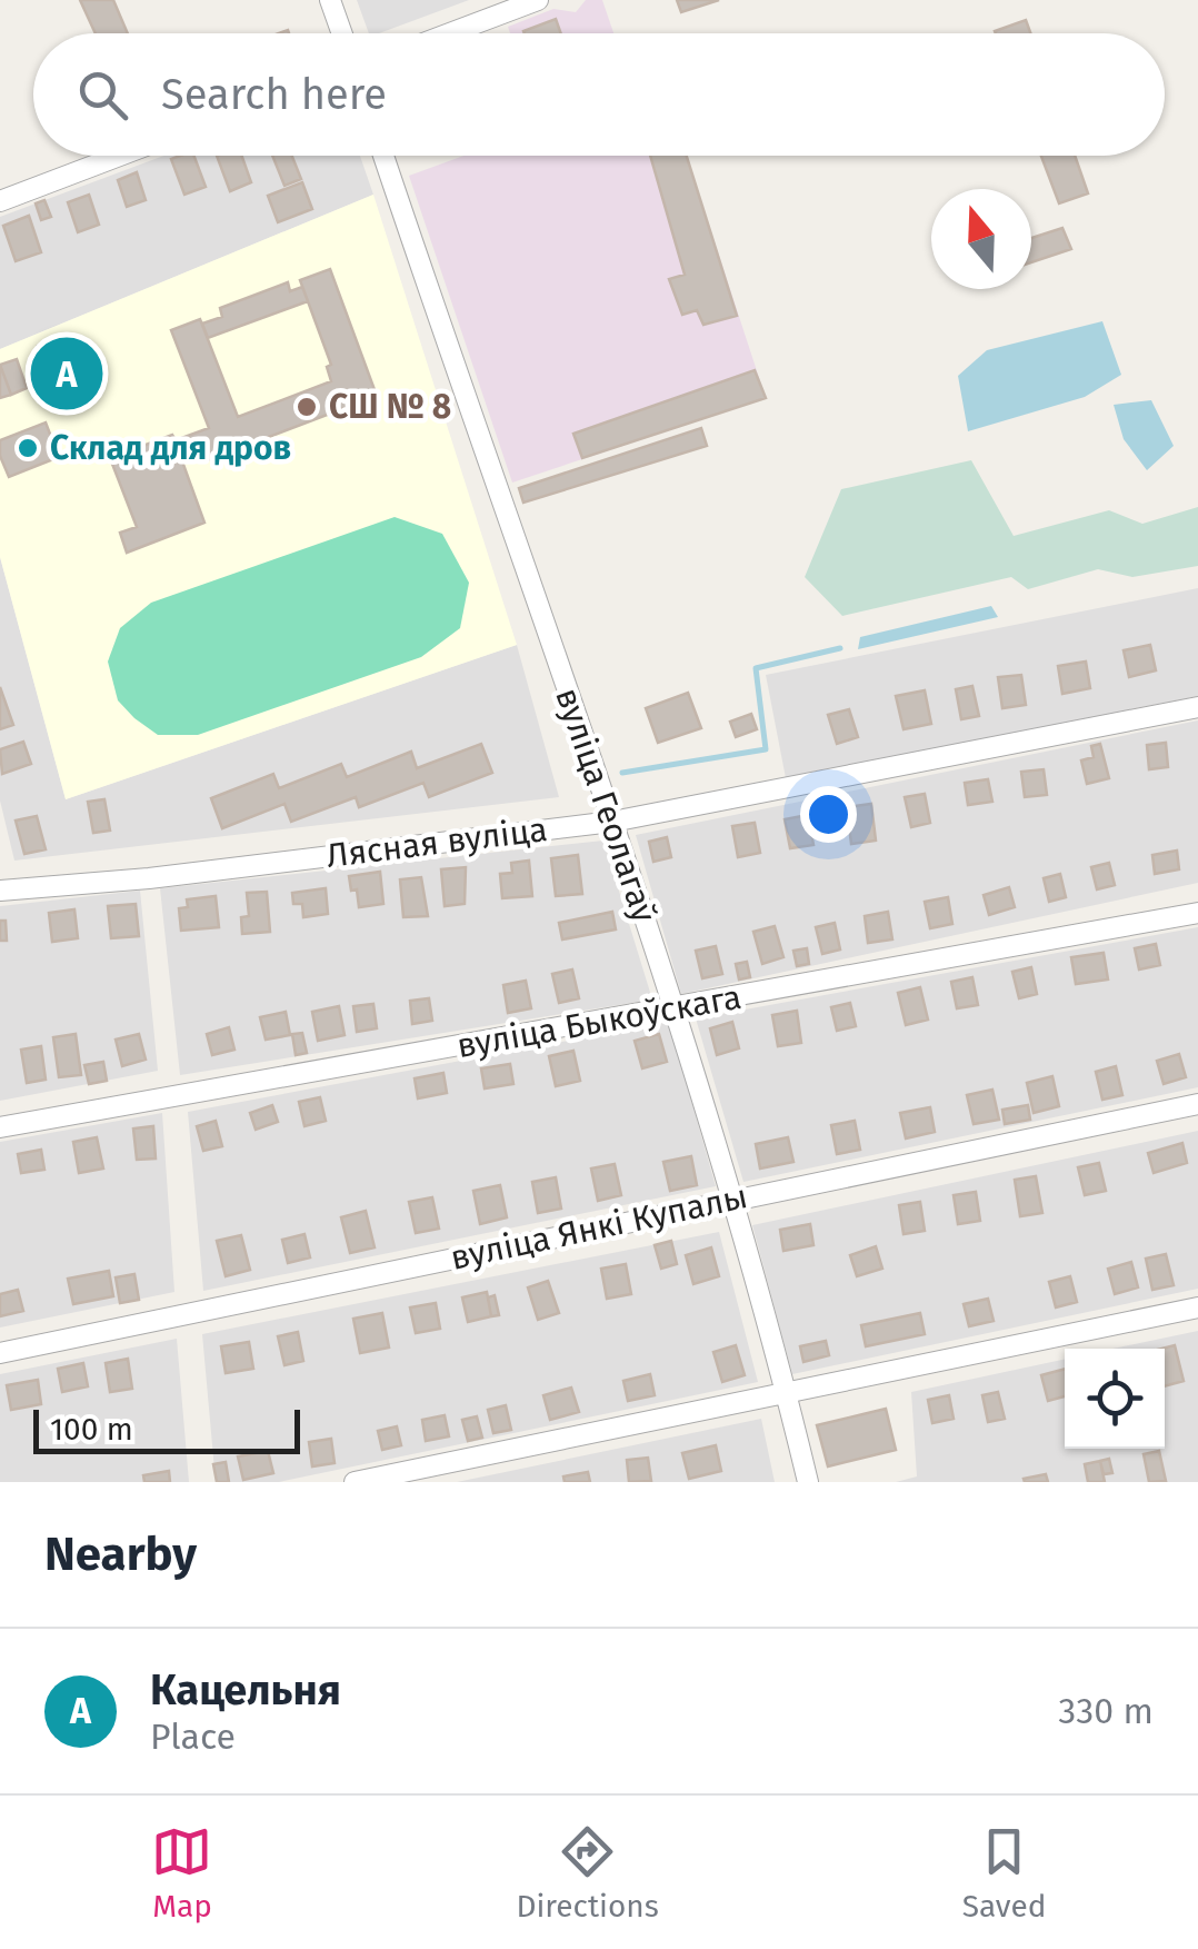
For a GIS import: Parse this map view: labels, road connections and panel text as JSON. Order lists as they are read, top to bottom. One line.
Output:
{"streets":{"street":["вуліца Геолагаў","Лясная вуліца","вуліца Быкоўскага","вуліца Янкі Купалы"]},"crossings":[["вуліца Геолагаў","Лясная вуліца"],["вуліца Геолагаў","вуліца Быкоўскага"],["вуліца Геолагаў","вуліца Янкі Купалы"]],"places":["СШ № 8","Склад для дров"],"scale_bar":"100 m","north":"top","page":{"search":"Search here","pins":"A","scale":"100 m","heading":"Nearby","list":[{"mark":"A","name":"Кацельня","note":"Place","value":"330 m"}],"nav":["Map","Directions","Saved"]}}
